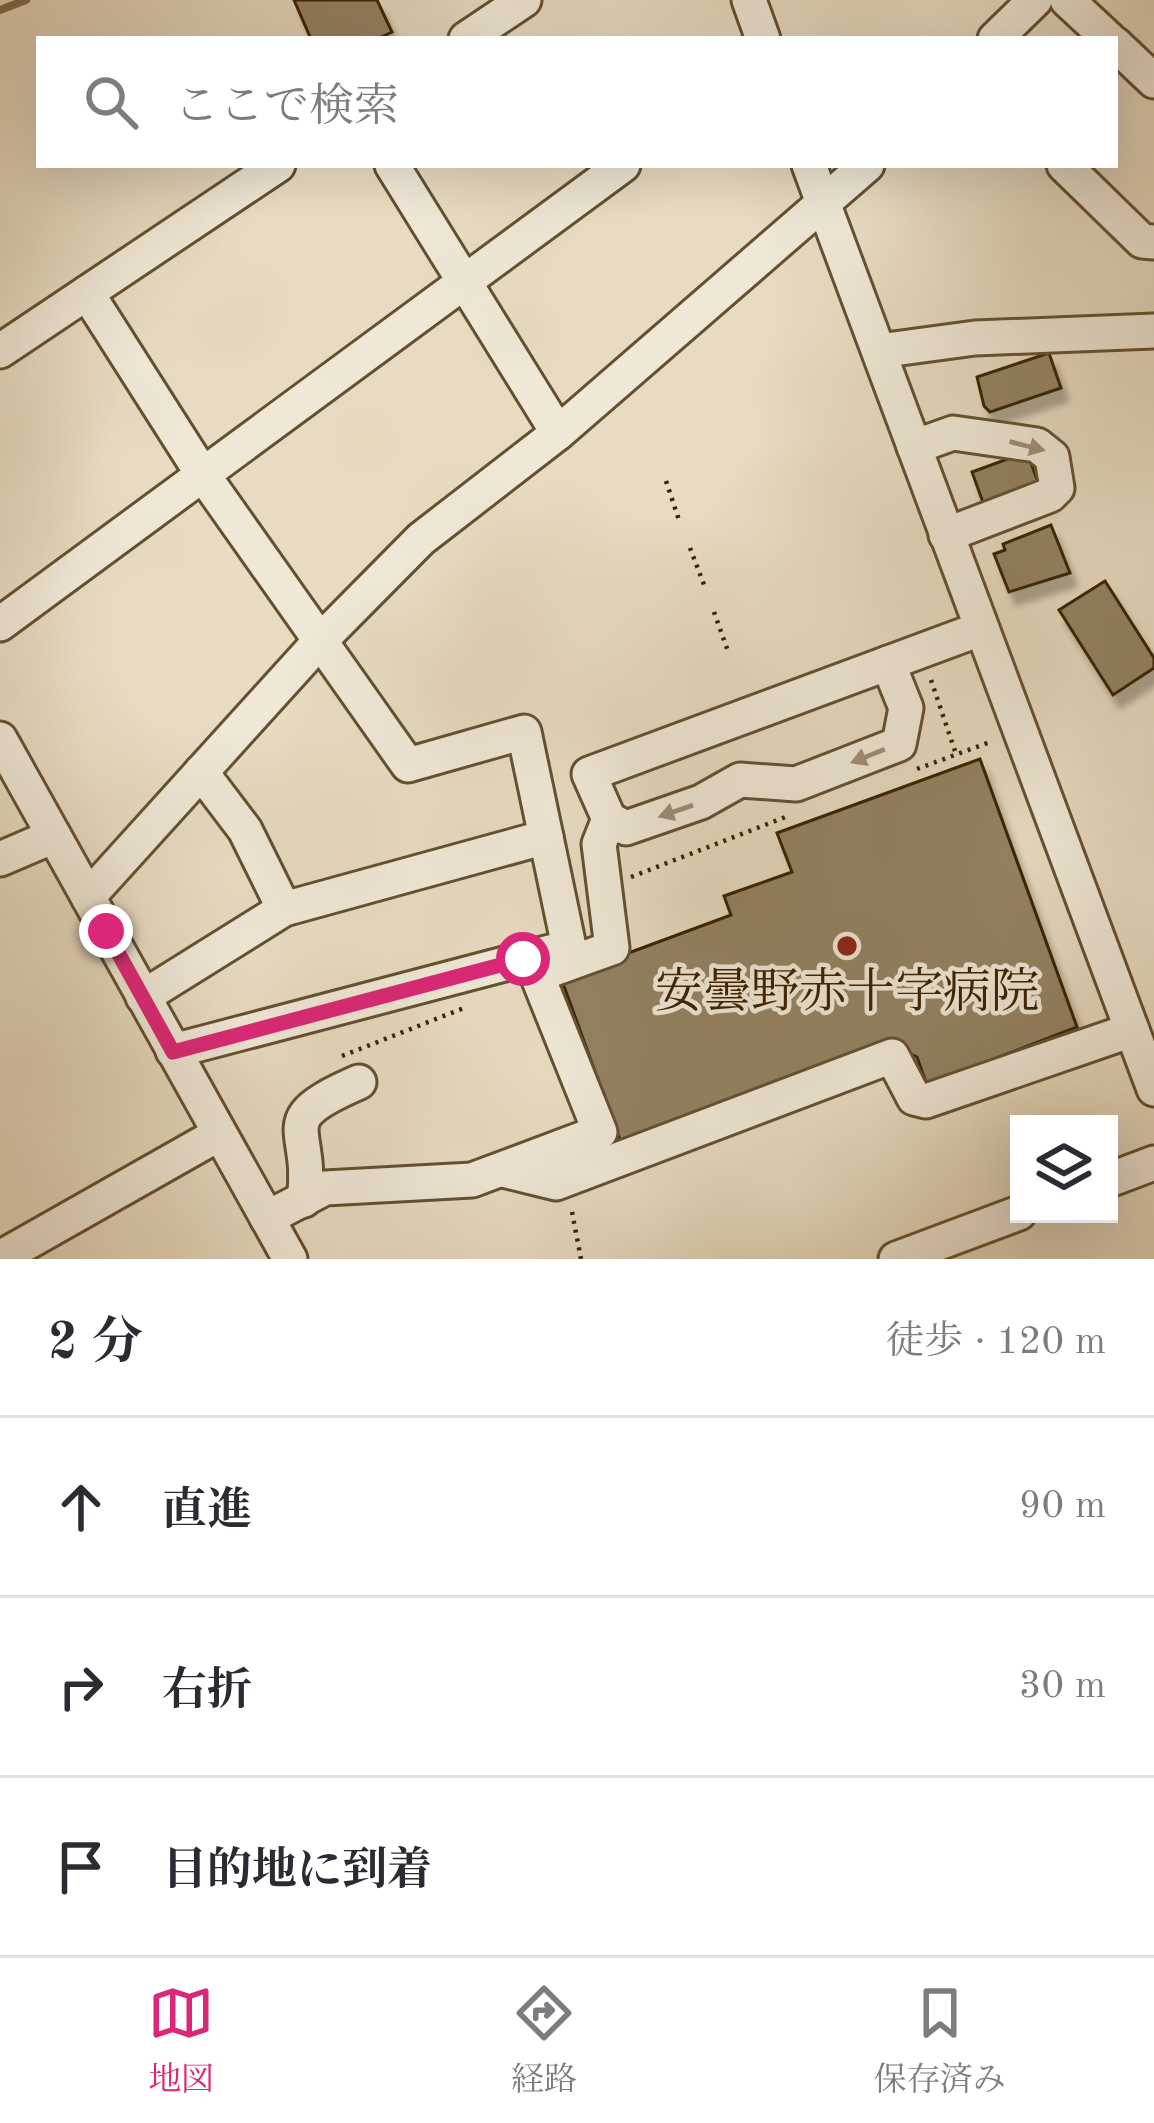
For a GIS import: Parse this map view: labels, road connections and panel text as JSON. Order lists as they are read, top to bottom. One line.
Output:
{"places":["安曇野赤十字病院"],"page":{"search":"ここで検索","heading":["2 分","徒歩 · 120 m"],"list":[["直進","90 m"],["右折","30 m"],"目的地に到着"],"nav":["地図","経路","保存済み"]}}
